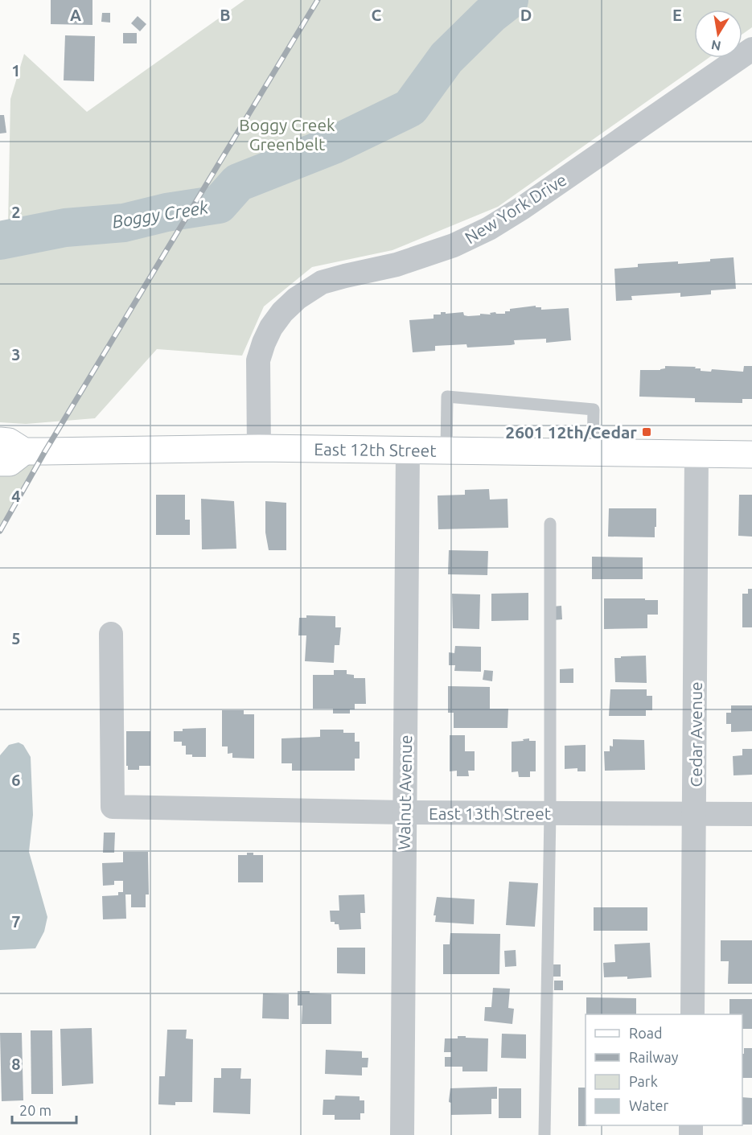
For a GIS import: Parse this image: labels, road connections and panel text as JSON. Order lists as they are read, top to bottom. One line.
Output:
{"streets":{"street":["New York Drive","East 12th Street","Cedar Avenue","Walnut Avenue","East 13th Street"]},"crossings":[["New York Drive","East 12th Street"],["East 12th Street","Cedar Avenue"],["East 12th Street","Walnut Avenue"],["Cedar Avenue","East 13th Street"],["Walnut Avenue","East 13th Street"]],"water":["Boggy Creek"],"parks":["Boggy Creek Greenbelt"],"places":{"transit":["2601 12th/Cedar"]},"legend":["Road","Railway","Park","Water"],"scale_bar":"20 m","north":"bottom","grid":{"columns":["A","B","C","D","E"],"rows":["1","2","3","4","5","6","7","8"]}}
